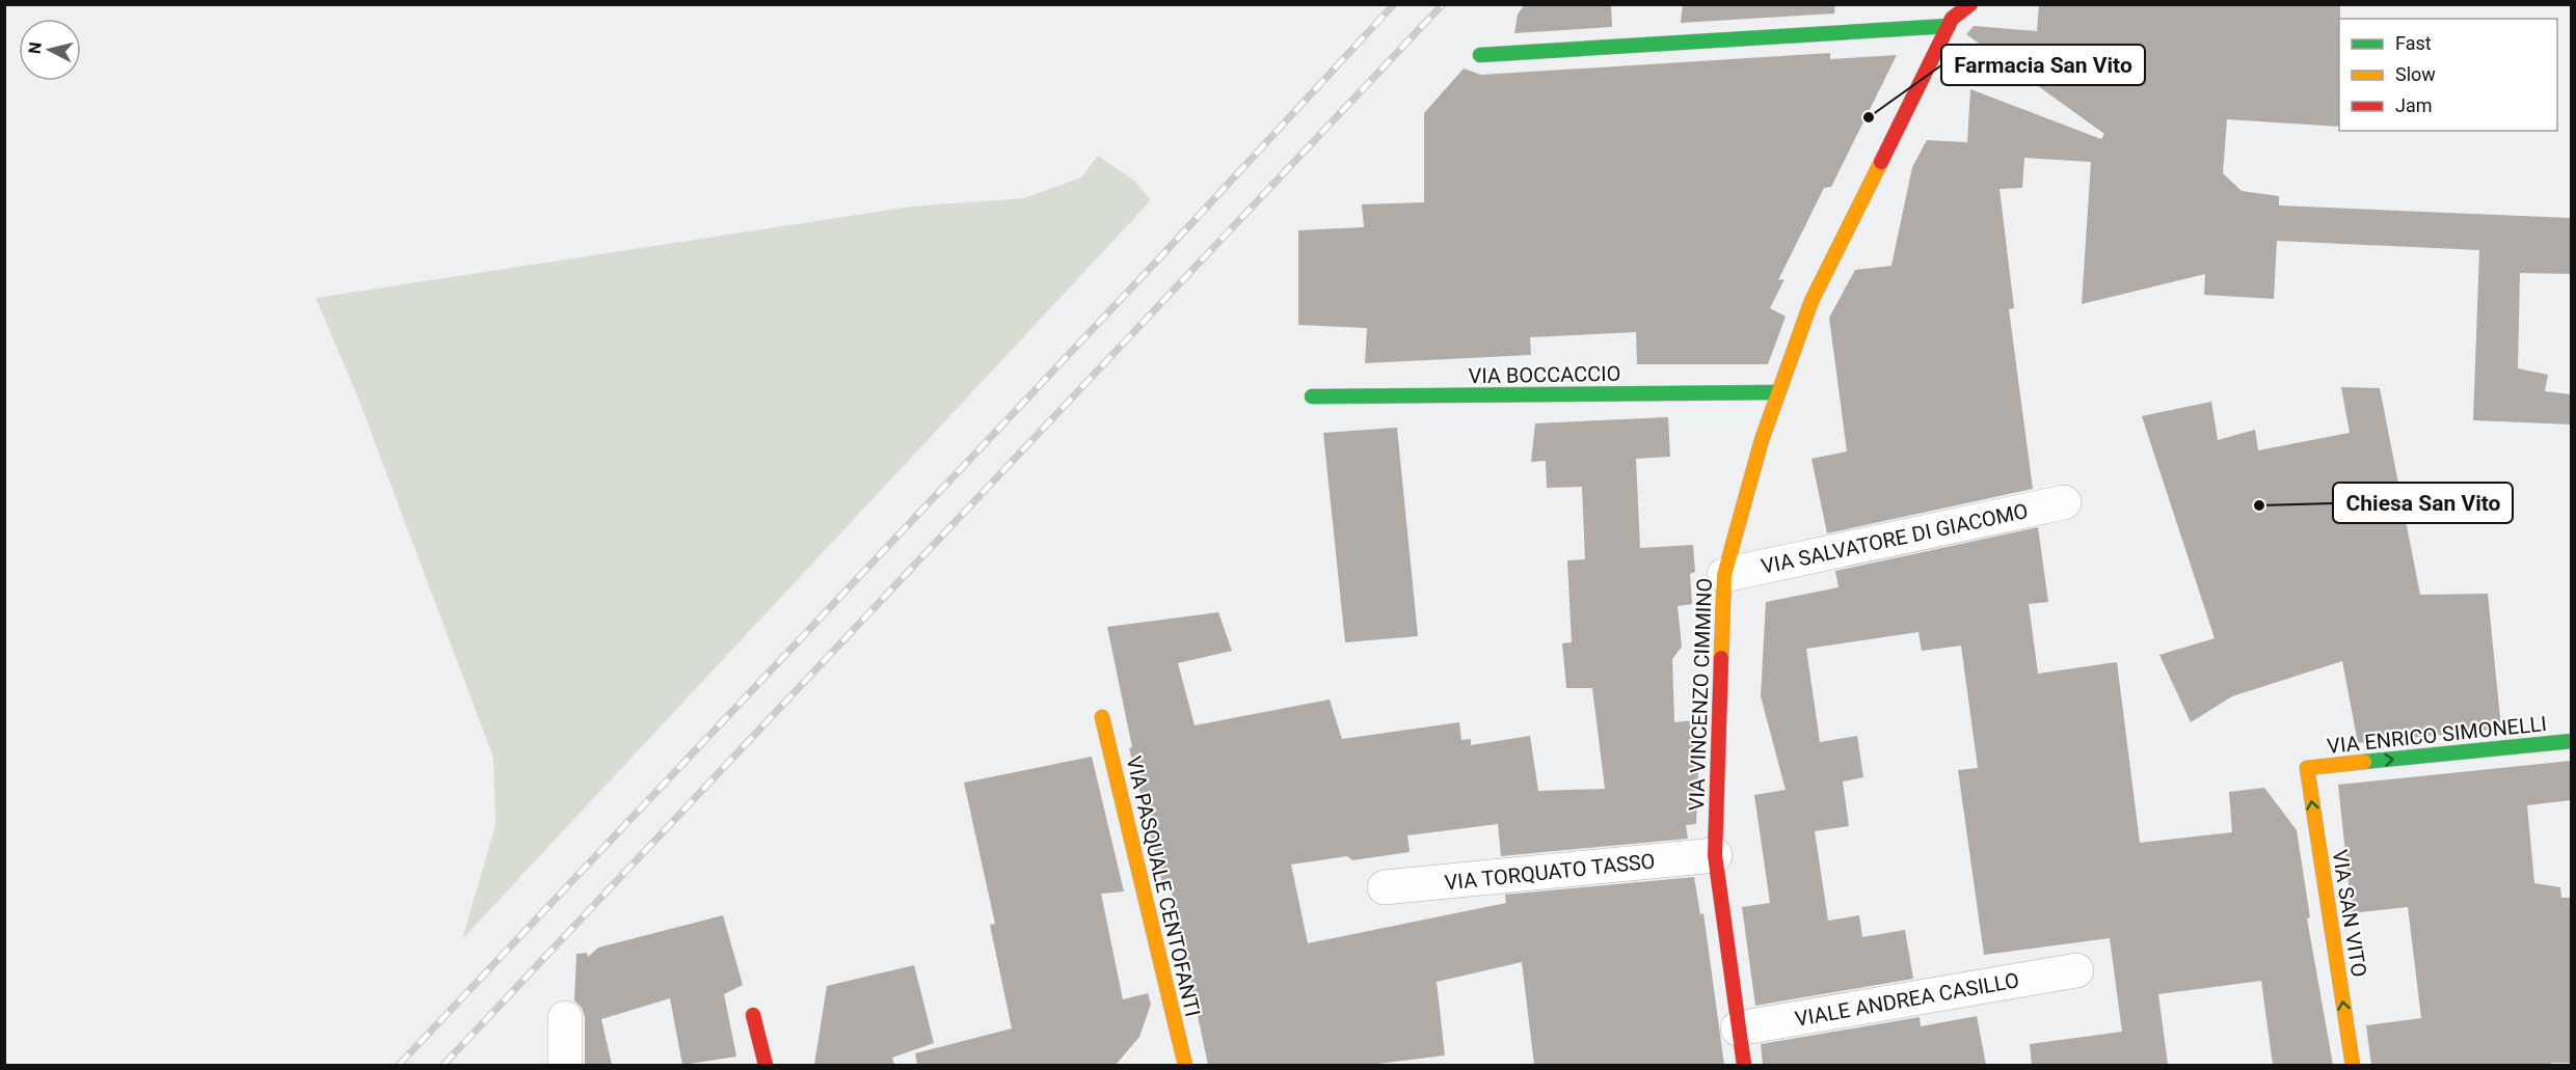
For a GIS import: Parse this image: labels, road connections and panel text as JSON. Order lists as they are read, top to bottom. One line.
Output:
{"streets":{"street":["VIA BOCCACCIO","VIA SALVATORE DI GIACOMO","VIA VINCENZO CIMMINO","VIA ENRICO SIMONELLI","VIA TORQUATO TASSO","VIA PASQUALE CENTOFANTI","VIA SAN VITO","VIALE ANDREA CASILLO"]},"crossings":[["VIA BOCCACCIO","VIA VINCENZO CIMMINO"],["VIA SALVATORE DI GIACOMO","VIA VINCENZO CIMMINO"],["VIA VINCENZO CIMMINO","VIA TORQUATO TASSO"],["VIA VINCENZO CIMMINO","VIALE ANDREA CASILLO"],["VIA ENRICO SIMONELLI","VIA SAN VITO"]],"one_way":["VIA ENRICO SIMONELLI","VIA SAN VITO"],"places":["Farmacia San Vito","Chiesa San Vito"],"legend":["Fast","Slow","Jam"],"north":"left"}
